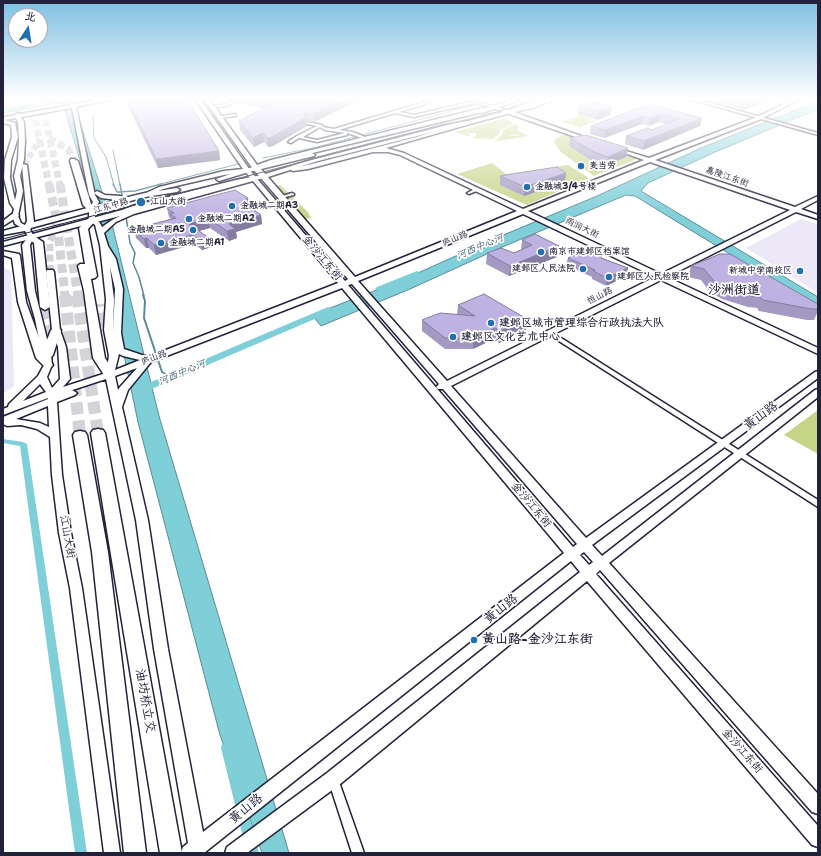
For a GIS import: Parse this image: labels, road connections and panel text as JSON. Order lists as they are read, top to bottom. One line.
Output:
{"streets":{"highway":["油坊桥立交"],"main road":["嘉陵江东街","江东中路","雨润大街","庐山路","金沙江东街","恒山路","黄山路","江山大街"]},"crossings":[["嘉陵江东街","庐山路"],["嘉陵江东街","恒山路"],["江东中路","雨润大街"],["江东中路","金沙江东街"],["雨润大街","庐山路"],["雨润大街","恒山路"],["庐山路","金沙江东街"],["庐山路","江山大街"],["金沙江东街","恒山路"],["金沙江东街","黄山路"]],"districts":["沙洲街道"],"water":["河西中心河"],"places":["麦当劳","金融城3/4号楼","江山大街","金融城二期A3","金融城二期A2","金融城二期A5","金融城二期A1","南京市建邺区档案馆","建邺区人民法院","新城中学南校区","建邺区人民检察院","建邺区城市管理综合行政执法大队","建邺区文化艺术中心","黄山路-金沙江东街"],"north":"top"}
